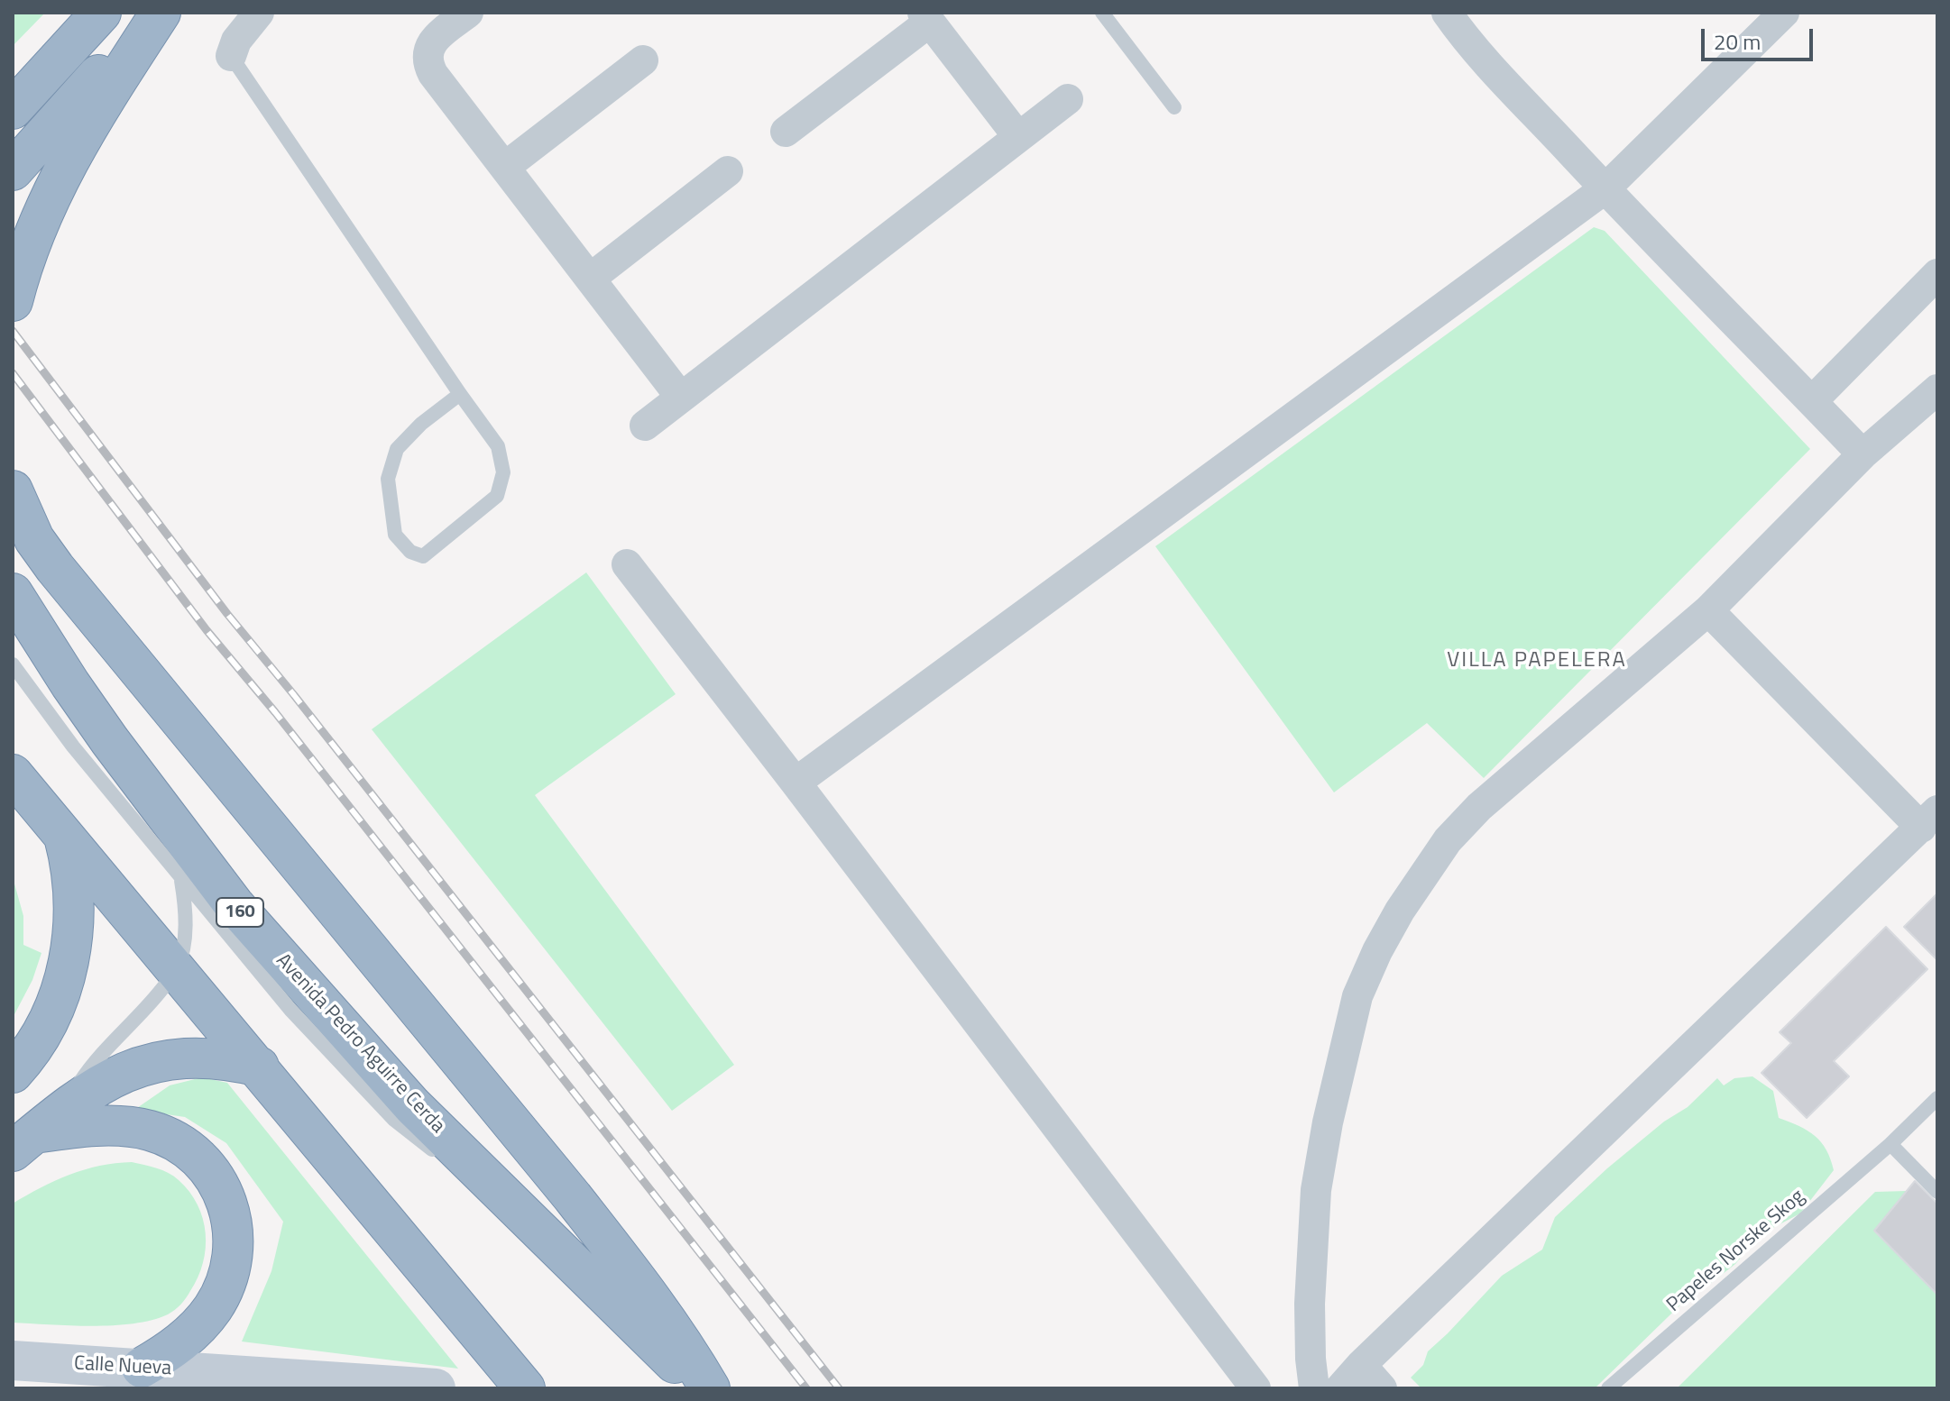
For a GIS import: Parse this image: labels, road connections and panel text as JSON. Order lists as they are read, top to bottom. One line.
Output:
{"streets":{"highway":["160","Avenida Pedro Aguirre Cerda"],"main road":["Calle Nueva"],"lane":["Papeles Norske Skog"]},"districts":["VILLA PAPELERA"],"scale_bar":"20 m"}
